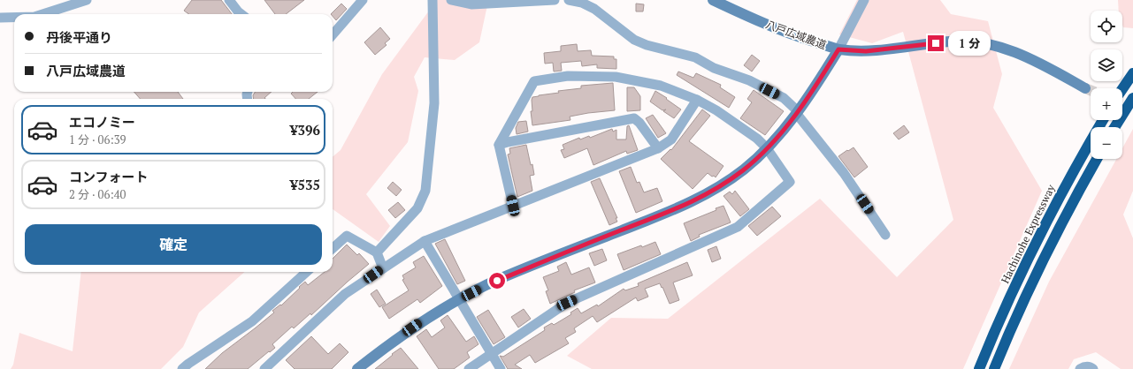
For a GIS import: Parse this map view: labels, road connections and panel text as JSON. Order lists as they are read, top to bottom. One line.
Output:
{"streets":{"highway":["Hachinohe Expressway"],"street":["八戸広域農道"]},"page":{"map_buttons":["+","−"],"banner":["丹後平通り","八戸広域農道"],"bubble":"1 分","list":[{"name":"エコノミー","note":"1 分 · 06:39","value":"¥396"},{"name":"コンフォート","note":"2 分 · 06:40","value":"¥535"}],"buttons":"確定"}}
